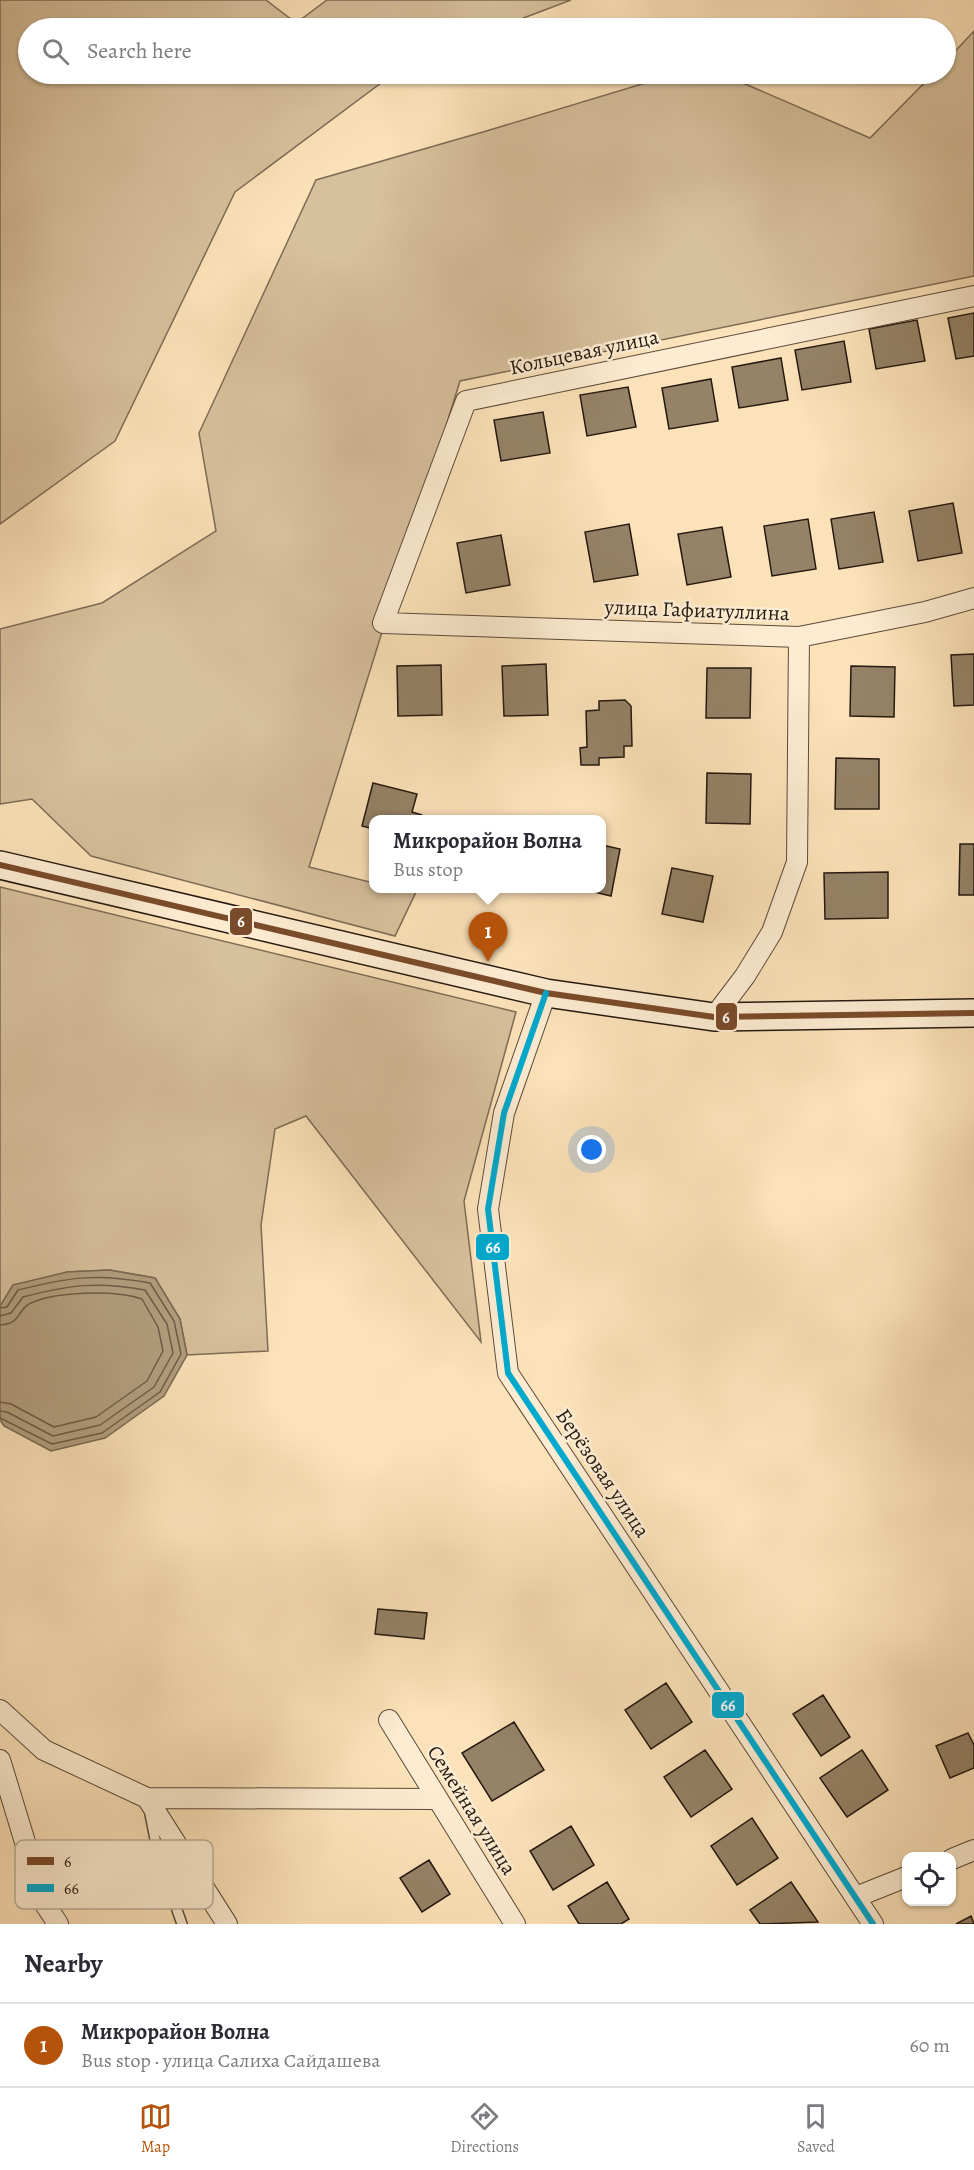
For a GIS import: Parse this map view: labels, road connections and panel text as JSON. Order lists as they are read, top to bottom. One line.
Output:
{"streets":{"street":["Кольцевая улица","улица Гафиатуллина","Берёзовая улица","Семейная улица"]},"crossings":[["Кольцевая улица","улица Гафиатуллина"]],"lines":["transit line 6","transit line 66"],"legend":["6","66"],"page":{"search":"Search here","popup":["Микрорайон Волна","Bus stop"],"pins":"1","heading":"Nearby","list":[{"mark":"1","name":"Микрорайон Волна","note":"Bus stop · улица Салиха Сайдашева","value":"60 m"}],"nav":["Map","Directions","Saved"]}}
